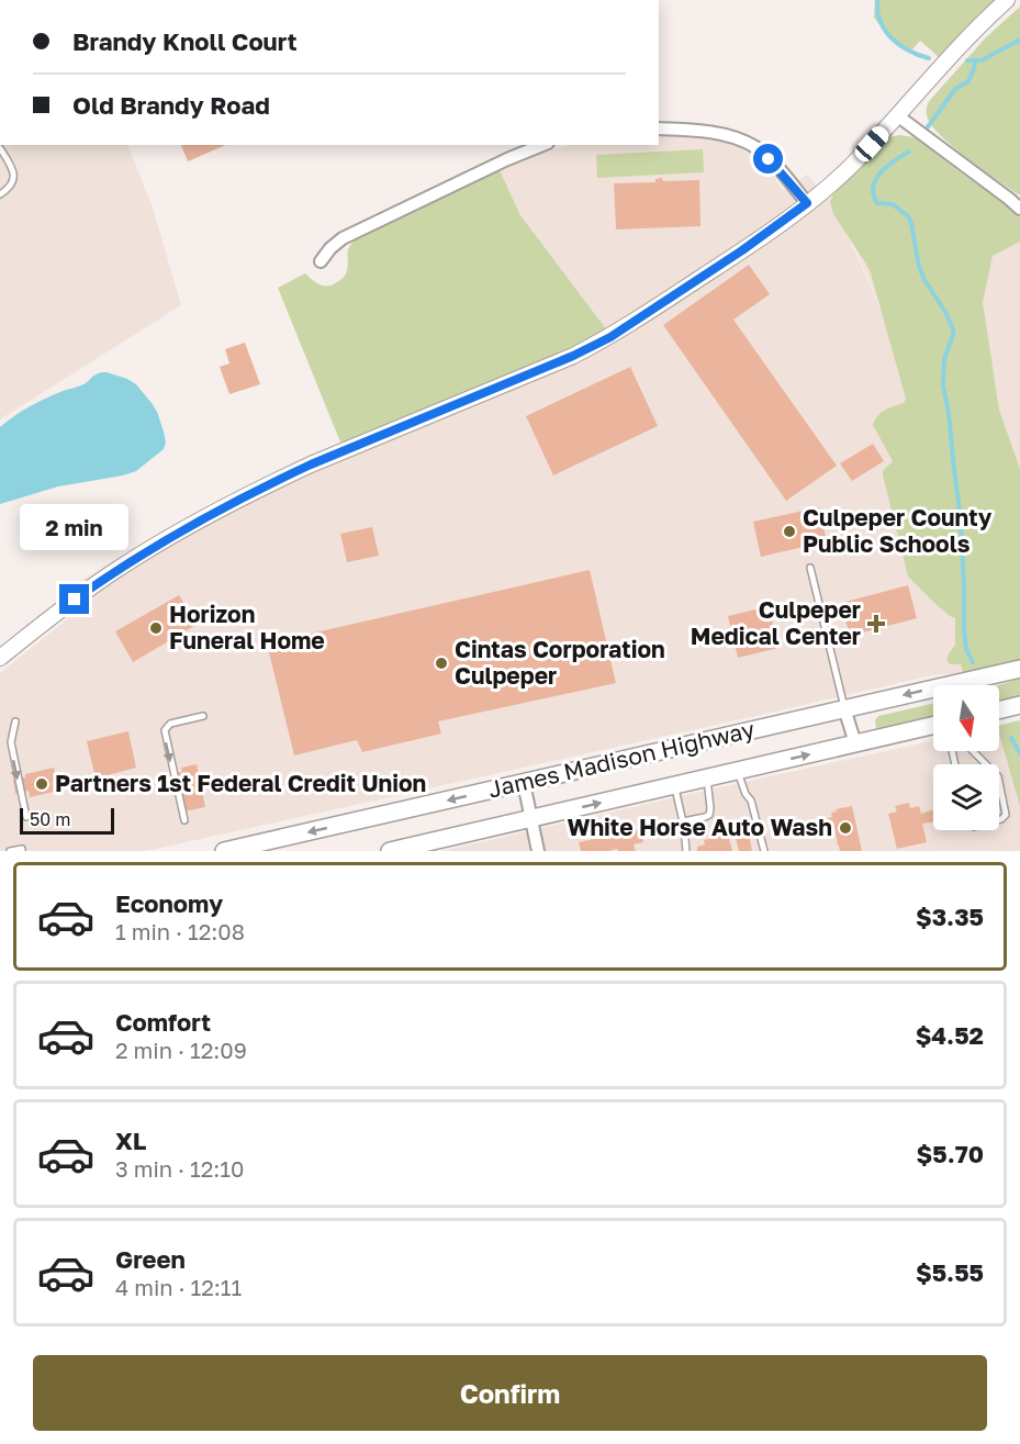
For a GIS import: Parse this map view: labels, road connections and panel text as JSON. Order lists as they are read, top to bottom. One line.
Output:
{"streets":{"main road":["James Madison Highway"]},"places":{"other":["Culpeper County Public Schools","Horizon Funeral Home","Cintas Corporation Culpeper","Partners 1st Federal Credit Union","White Horse Auto Wash"],"health":["Culpeper Medical Center"]},"scale_bar":"50 m","north":"bottom","page":{"banner":["Brandy Knoll Court","Old Brandy Road"],"bubble":"2 min","scale":"50 m","list":[{"name":"Economy","note":"1 min · 12:08","value":"$3.35"},{"name":"Comfort","note":"2 min · 12:09","value":"$4.52"},{"name":"XL","note":"3 min · 12:10","value":"$5.70"},{"name":"Green","note":"4 min · 12:11","value":"$5.55"}],"buttons":"Confirm"}}
